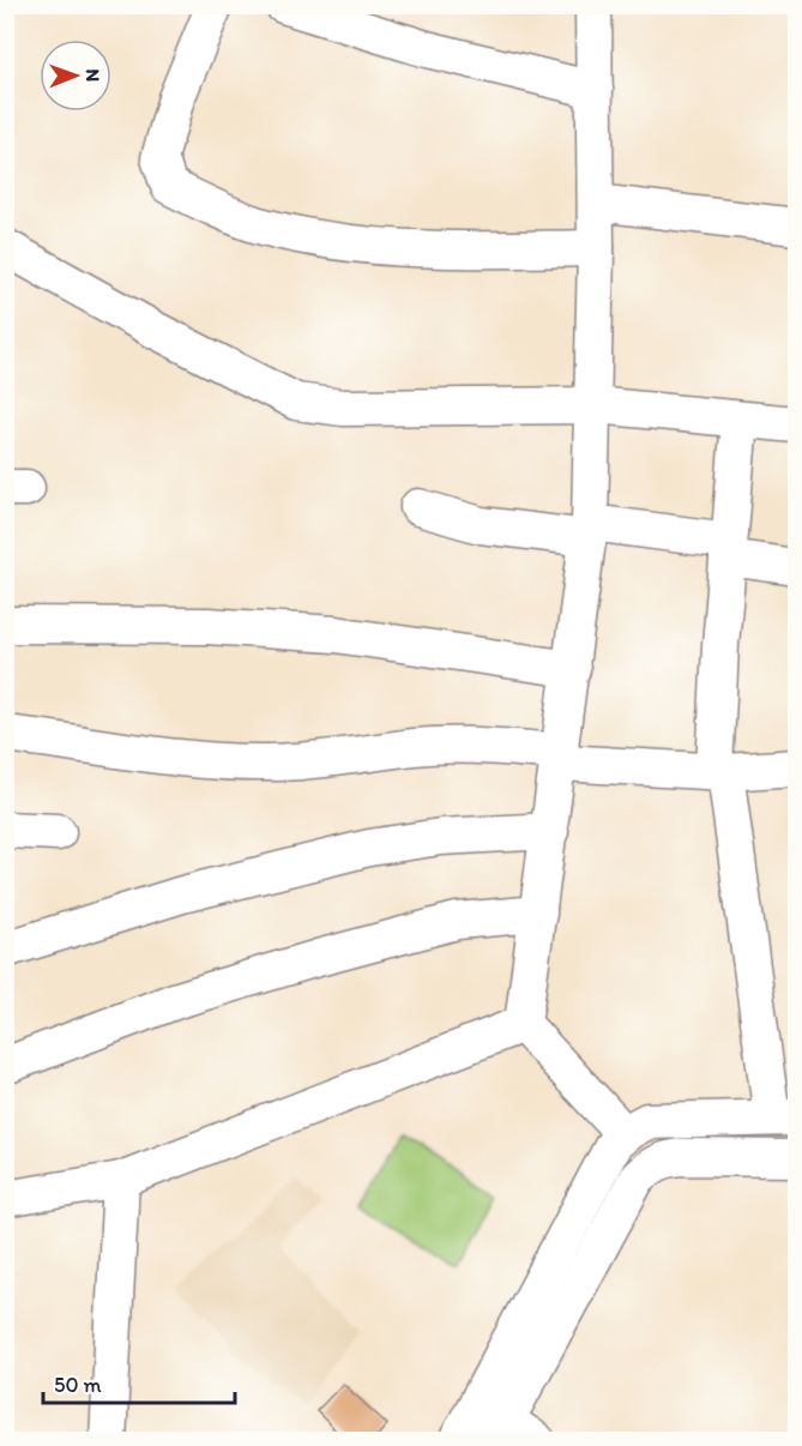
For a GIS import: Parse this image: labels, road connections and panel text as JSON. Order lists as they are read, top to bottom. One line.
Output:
{"scale_bar":"50 m","north":"right"}
